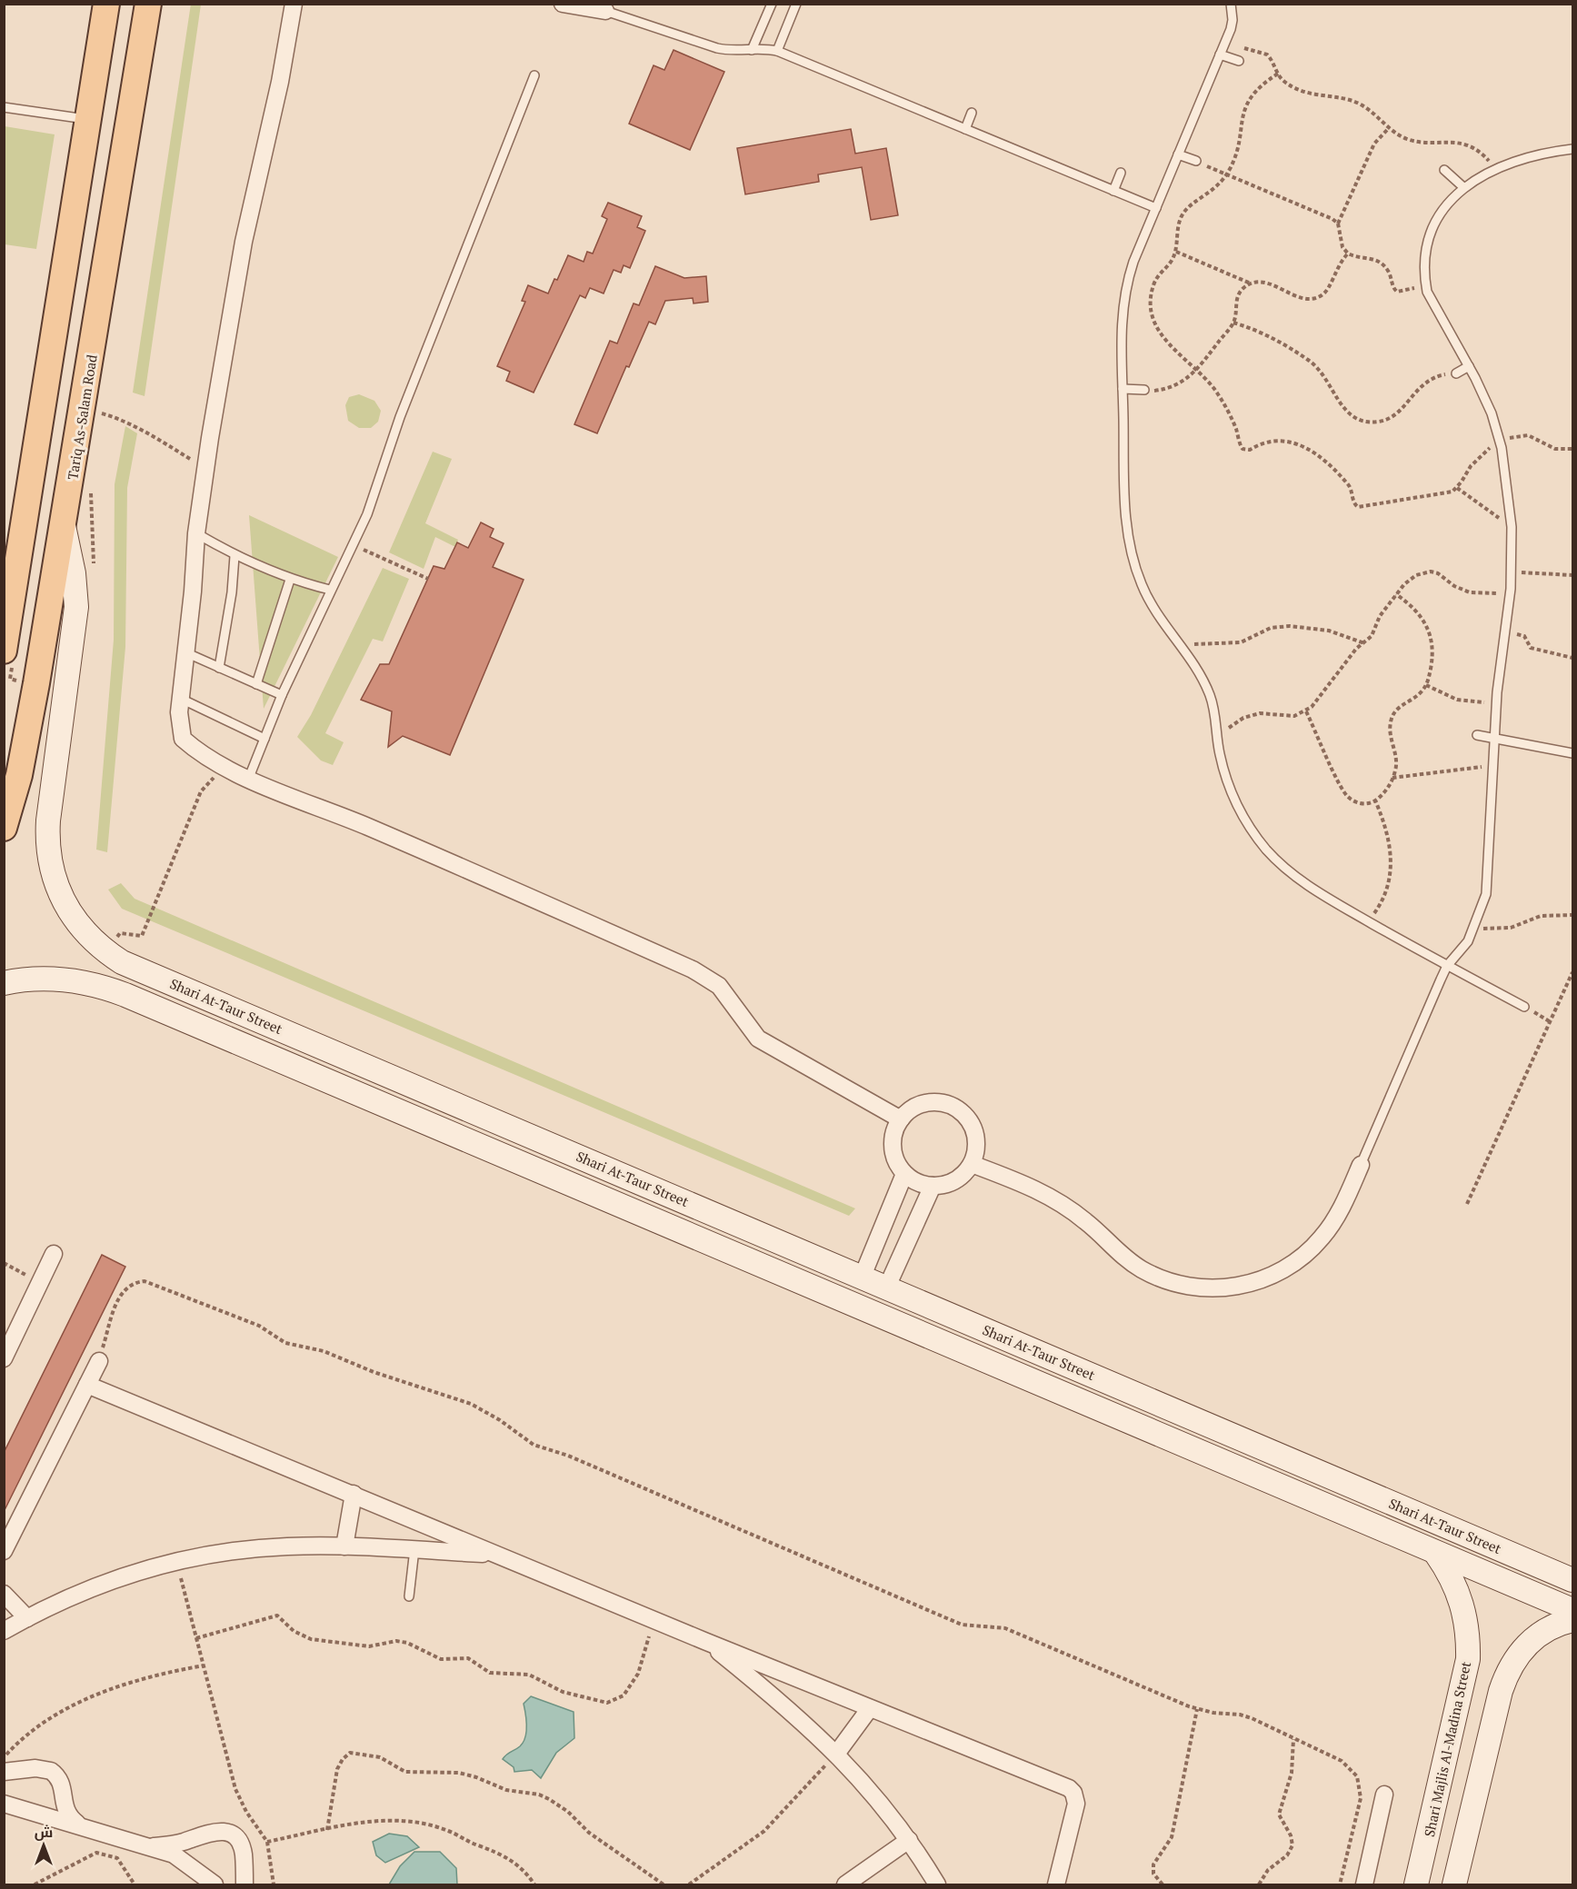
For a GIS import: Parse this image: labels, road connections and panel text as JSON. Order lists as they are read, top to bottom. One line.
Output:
{"streets":{"main road":["Tariq As-Salam Road","Shari At-Taur Street","Shari Majlis Al-Madina Street"]},"crossings":[["Tariq As-Salam Road","Shari At-Taur Street"],["Shari At-Taur Street","Shari Majlis Al-Madina Street"]],"north":"top"}
